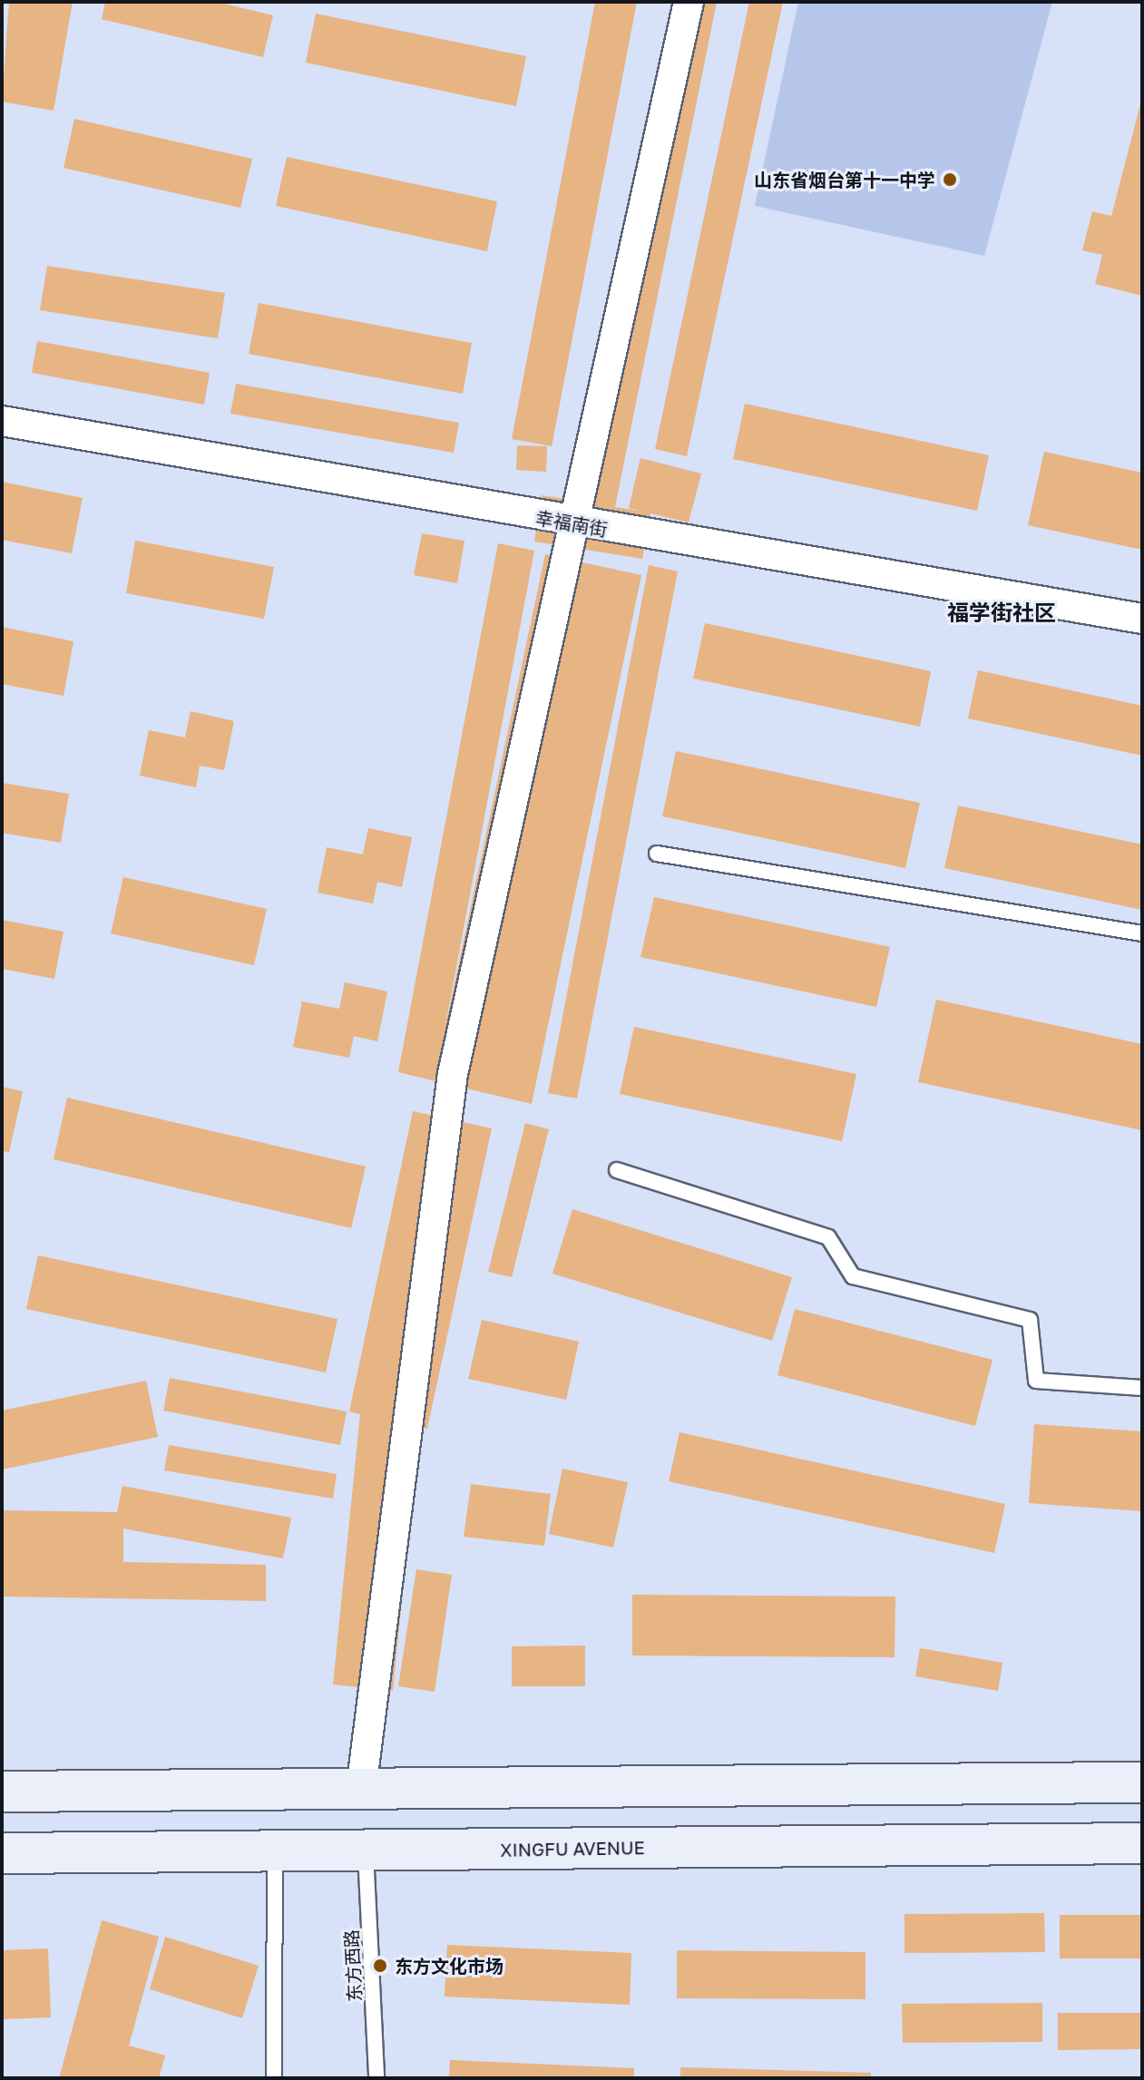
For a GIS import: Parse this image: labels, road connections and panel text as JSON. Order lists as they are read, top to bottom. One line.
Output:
{"streets":{"main road":["XINGFU AVENUE"],"street":["幸福南街"],"lane":["东方西路"]},"crossings":[["XINGFU AVENUE","东方西路"]],"districts":["福学街社区"],"places":["山东省烟台第十一中学","东方文化市场"]}
